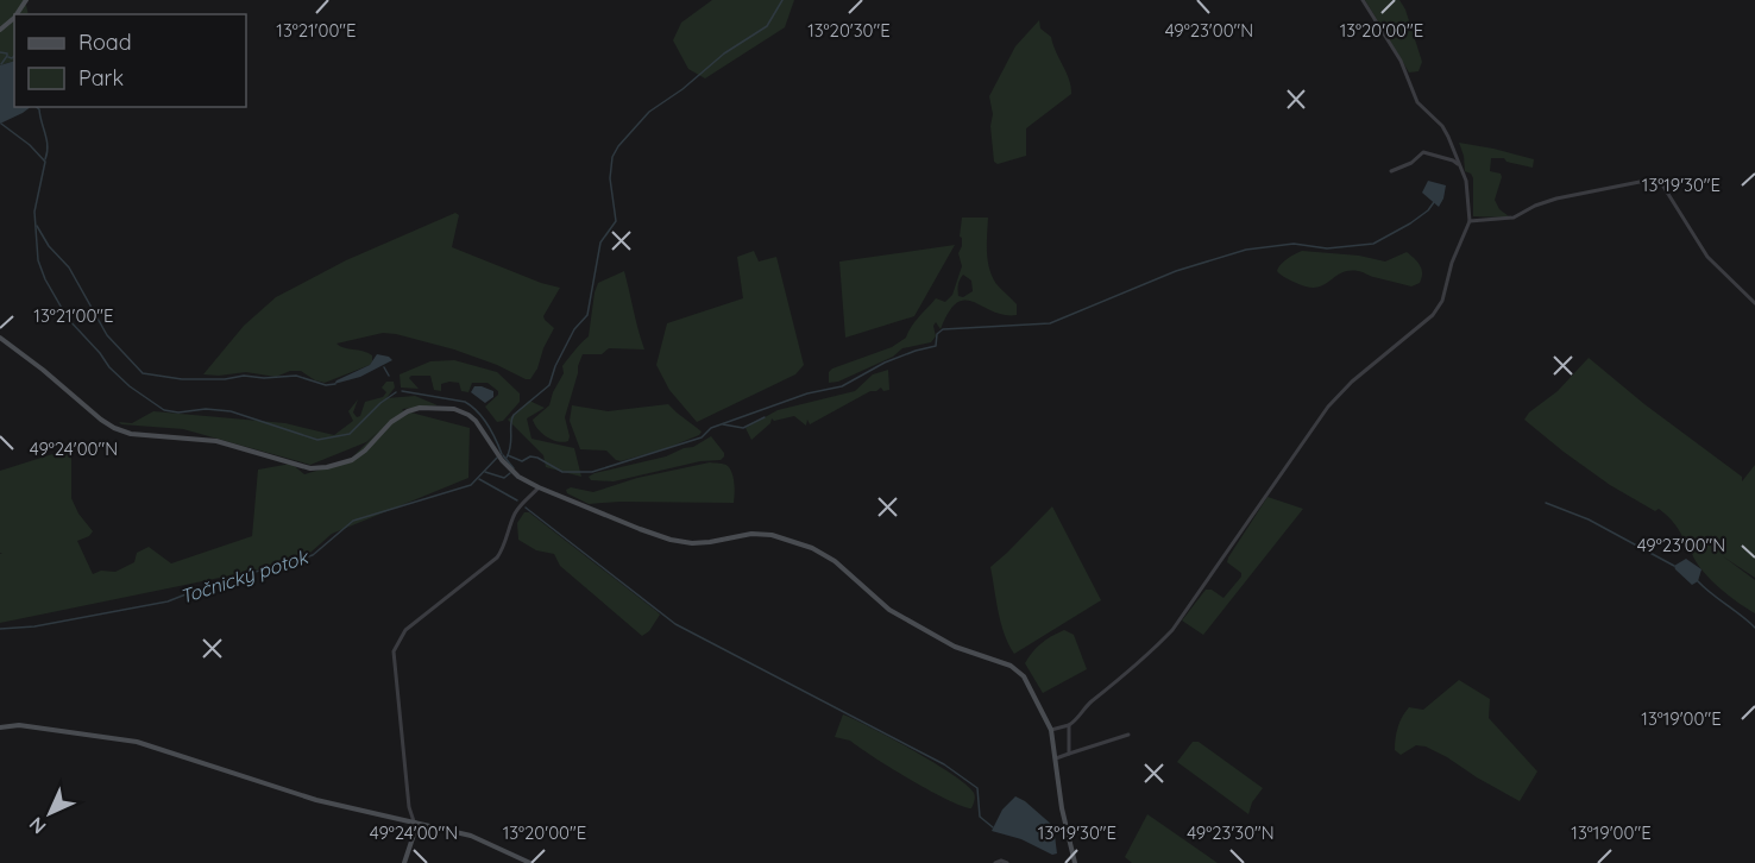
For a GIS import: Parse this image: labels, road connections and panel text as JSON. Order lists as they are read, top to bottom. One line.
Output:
{"water":["Točnický potok"],"legend":["Road","Park"],"north":"bottom left","coordinates":["13°21'00\"E","13°20'30\"E","49°23'00\"N","13°20'00\"E","13°19'30\"E","49°24'00\"N","13°19'00\"E","49°23'30\"N"]}
